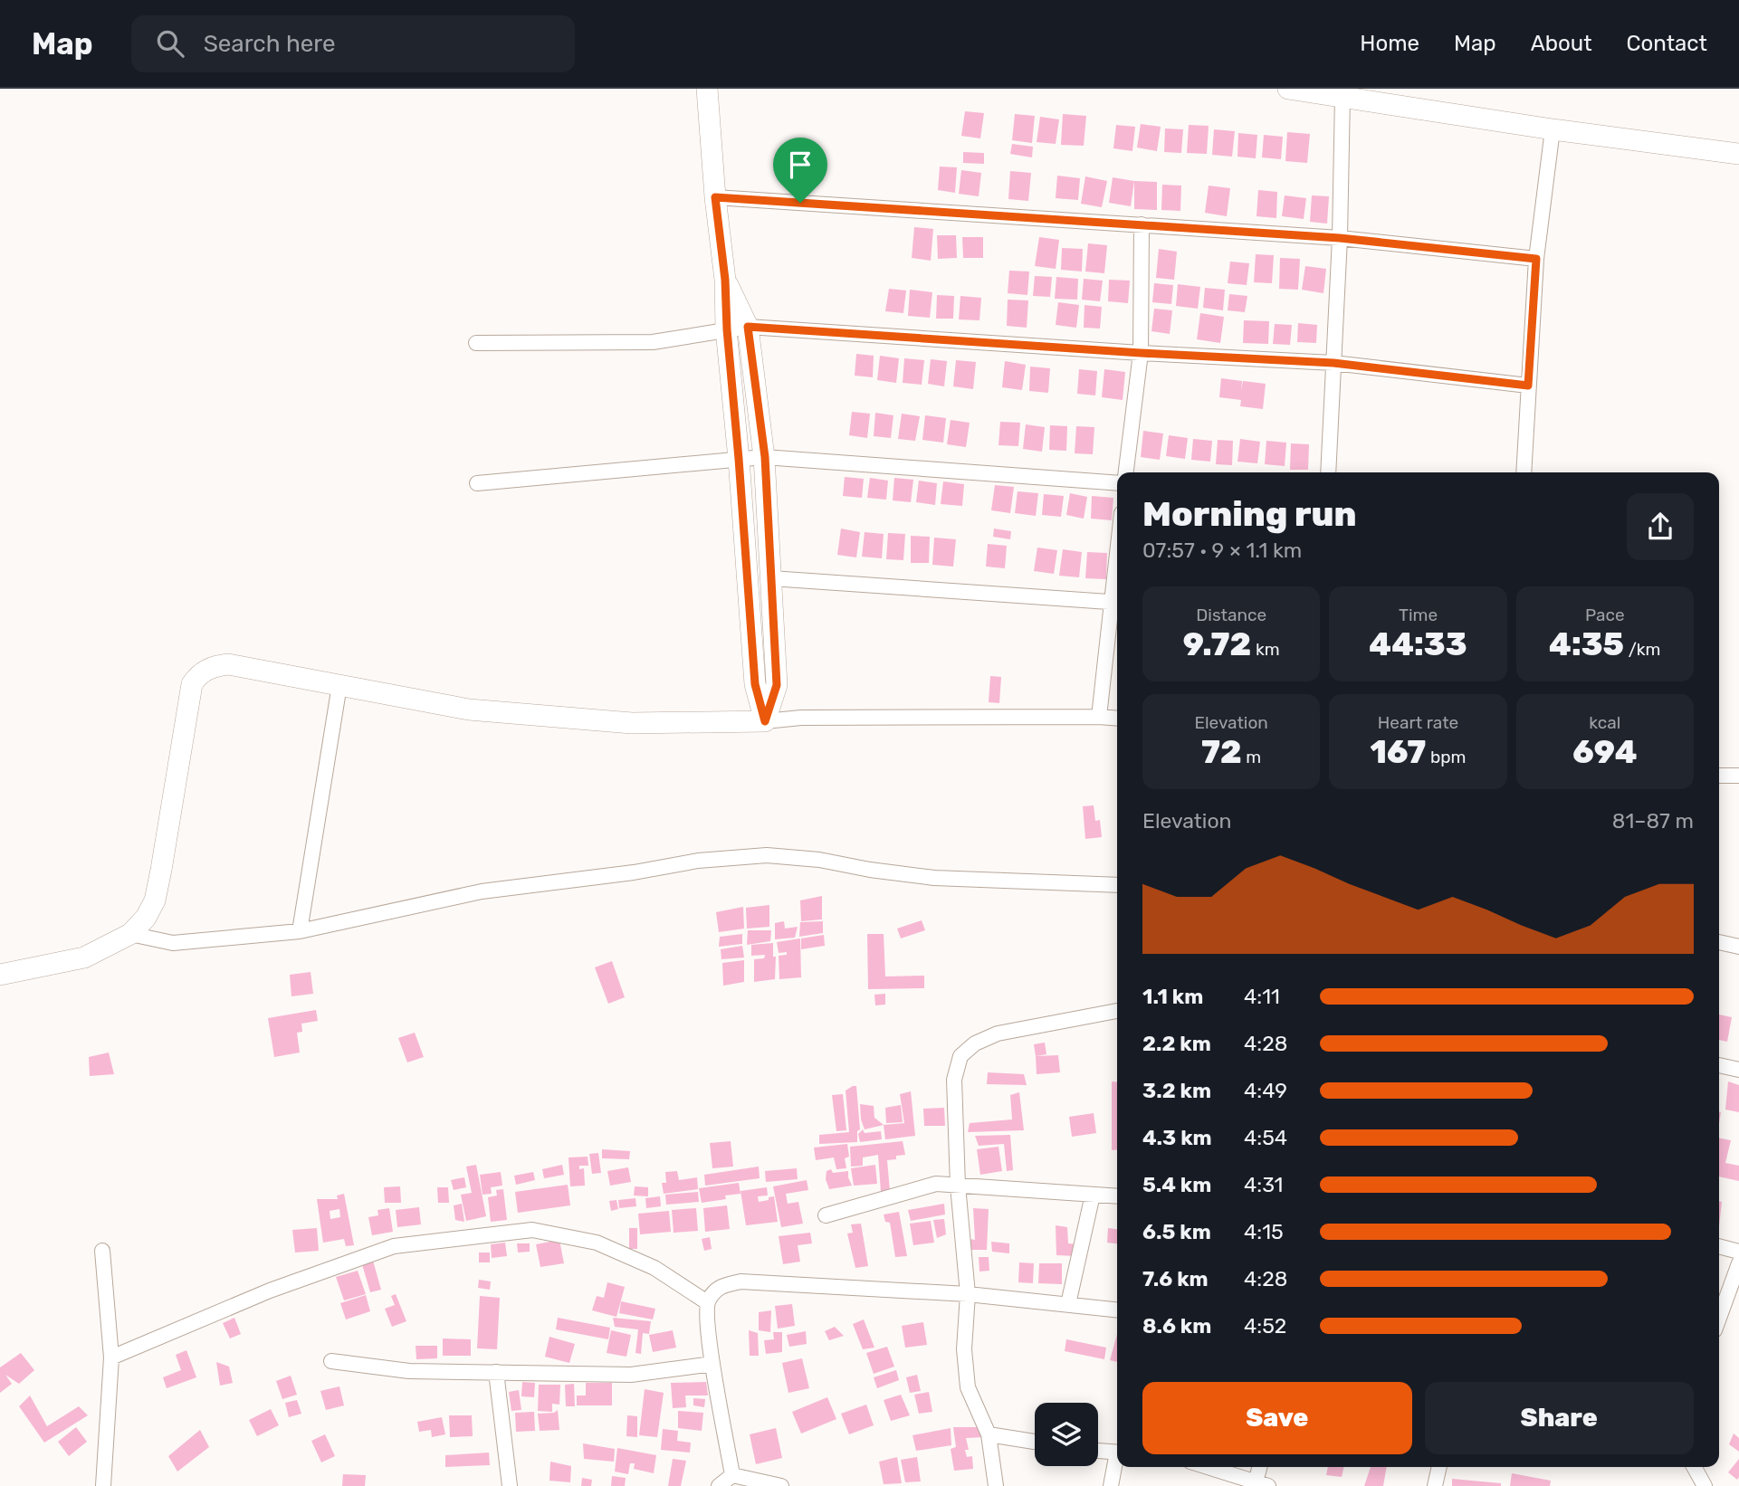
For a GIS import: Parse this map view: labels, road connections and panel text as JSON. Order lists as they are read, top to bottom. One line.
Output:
{"page":{"header":"Map","search":"Search here","nav":["Home","Map","About","Contact"],"heading":["Morning run","07:57 · 9 × 1.1 km"],"stats":[["Distance","9.72 km"],["Time","44:33"],["Pace","4:35 /km"],["Elevation","72 m"],["Heart rate","167 bpm"],["kcal","694"]],"chart":["Elevation","81–87 m"],"list":[{"name":"1.1 km","note":"4:11"},{"name":"2.2 km","note":"4:28"},{"name":"3.2 km","note":"4:49"},{"name":"4.3 km","note":"4:54"},{"name":"5.4 km","note":"4:31"},{"name":"6.5 km","note":"4:15"},{"name":"7.6 km","note":"4:28"},{"name":"8.6 km","note":"4:52"}],"buttons":["Save","Share"]}}
